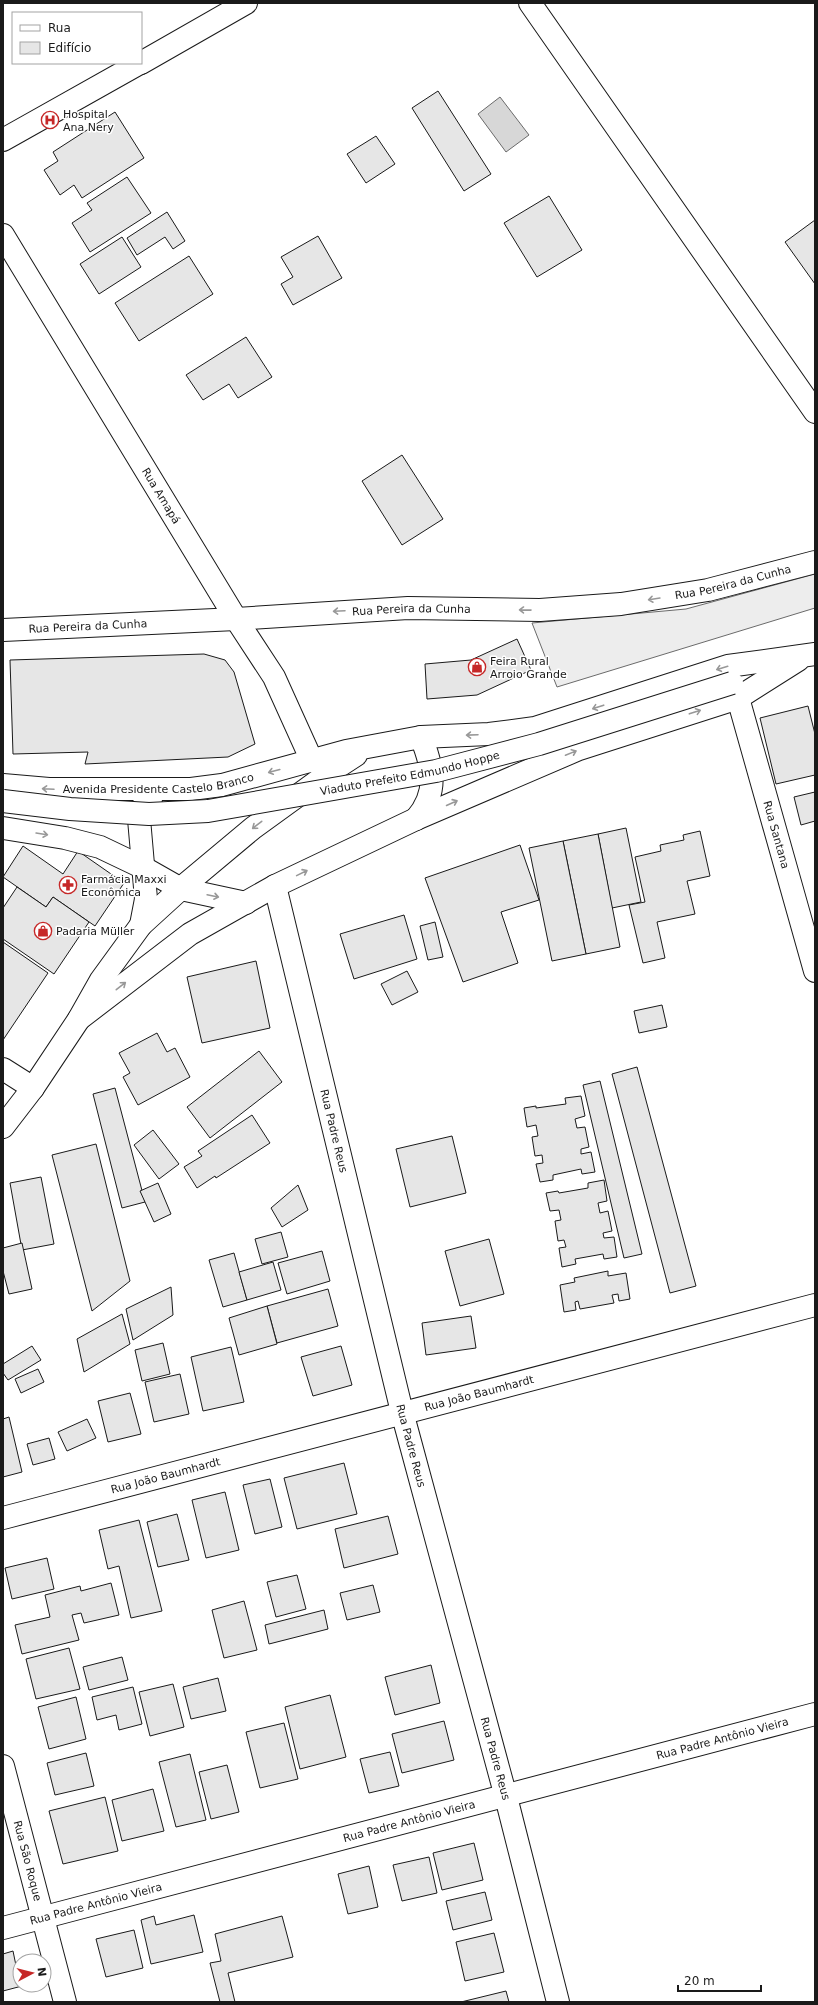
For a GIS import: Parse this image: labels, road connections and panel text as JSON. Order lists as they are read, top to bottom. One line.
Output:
{"streets":{"street":["Rua Amapá","Rua Pereira da Cunha","Viaduto Prefeito Edmundo Hoppe","Avenida Presidente Castelo Branco","Rua Santana","Rua Padre Reus","Rua João Baumhardt","Rua Padre Antônio Vieira","Rua São Roque"]},"crossings":[["Rua Amapá","Rua Pereira da Cunha"],["Rua Amapá","Avenida Presidente Castelo Branco"],["Viaduto Prefeito Edmundo Hoppe","Avenida Presidente Castelo Branco"],["Viaduto Prefeito Edmundo Hoppe","Rua Santana"],["Rua Padre Reus","Rua João Baumhardt"],["Rua Padre Reus","Rua Padre Antônio Vieira"],["Rua Padre Antônio Vieira","Rua São Roque"]],"places":{"hospital":["Hospital Ana Nery"],"shop":["Feira Rural Arroio Grande","Padaria Müller"],"pharmacy":["Farmácia Maxxi Econômica"]},"legend":["Rua","Edifício"],"scale_bar":"20 m","north":"right"}
